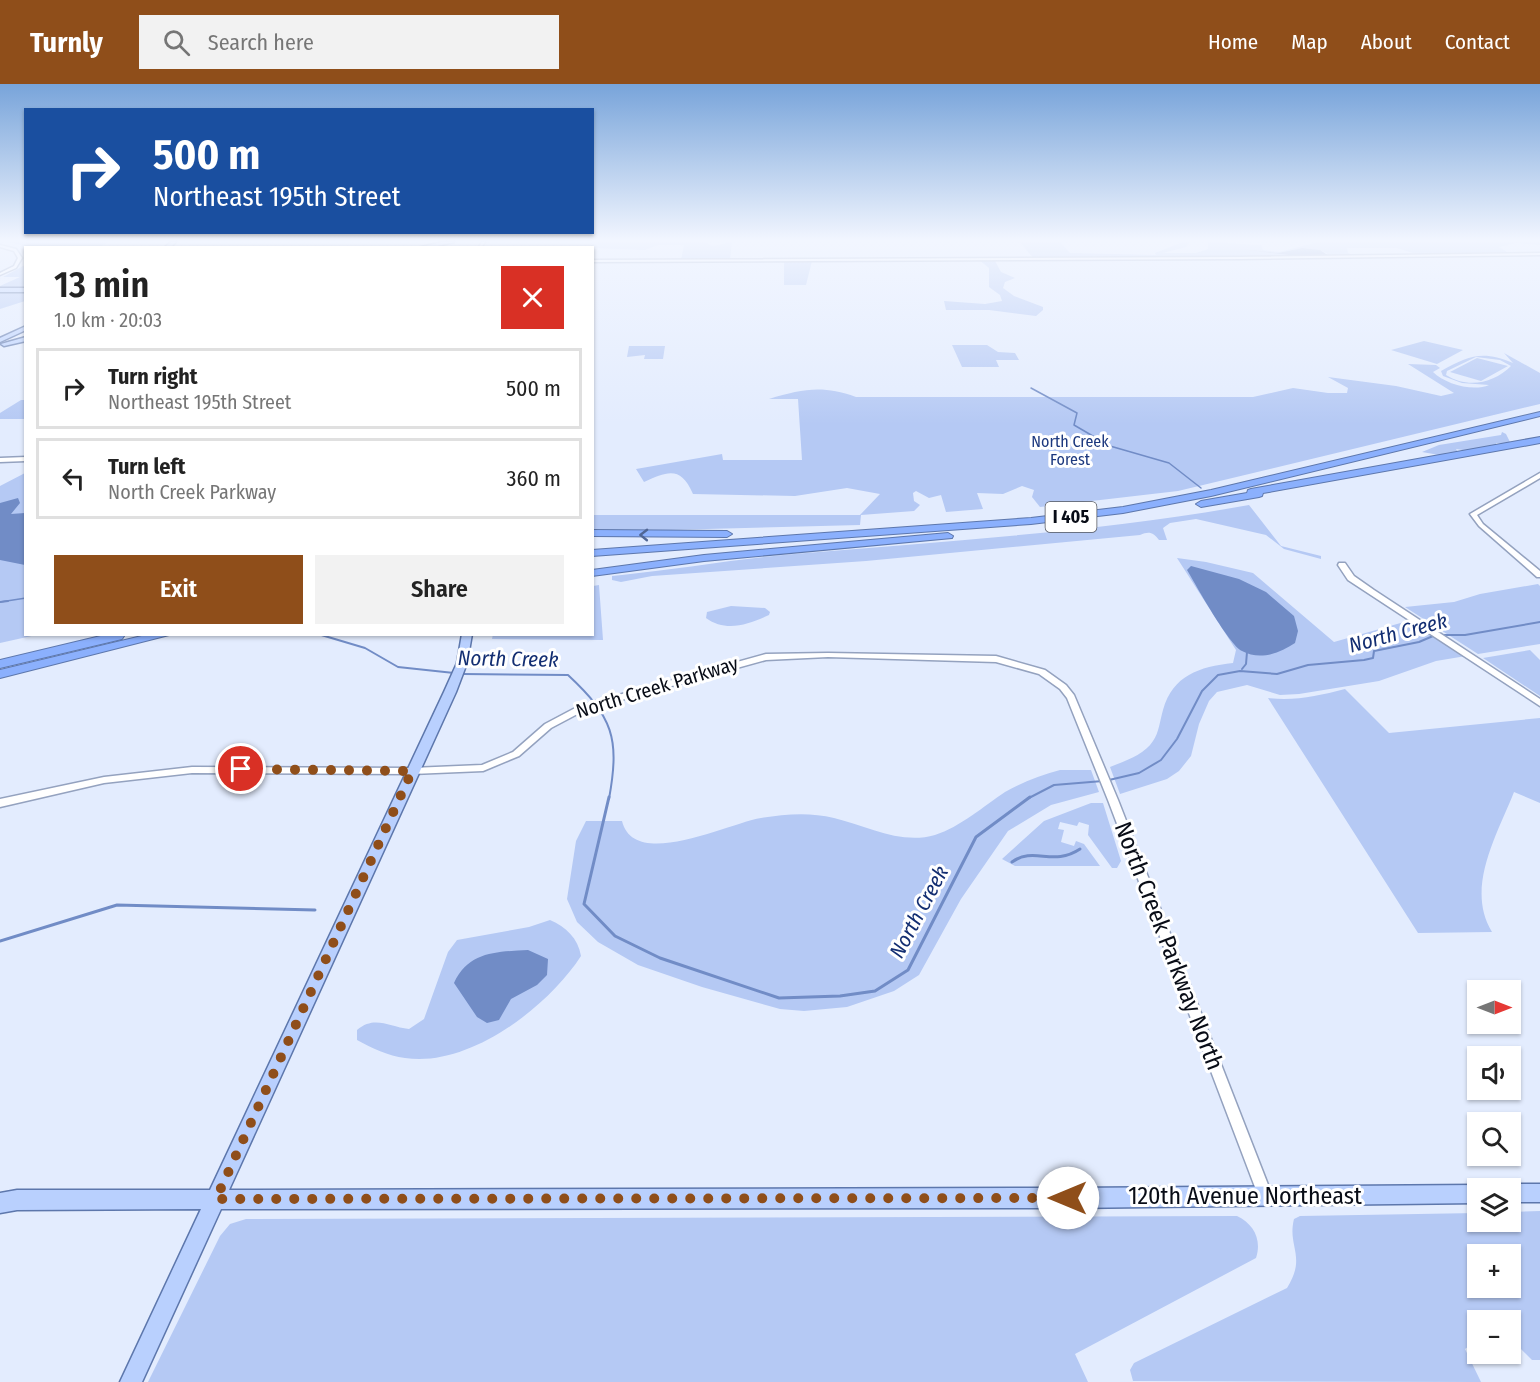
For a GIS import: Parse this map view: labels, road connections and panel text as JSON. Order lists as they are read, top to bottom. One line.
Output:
{"streets":{"highway":["I 405"],"main road":["120th Avenue Northeast"],"street":["North Creek Parkway","North Creek Parkway North"]},"crossings":[["North Creek Parkway","North Creek Parkway North"],["North Creek Parkway North","120th Avenue Northeast"]],"water":["North Creek"],"parks":["North Creek Forest"],"north":"right","page":{"header":"Turnly","search":"Search here","nav":["Home","Map","About","Contact"],"turn":["500 m","Northeast 195th Street"],"heading":["13 min","1.0 km · 20:03"],"list":[{"name":"Turn right","note":"Northeast 195th Street","value":"500 m"},{"name":"Turn left","note":"North Creek Parkway","value":"360 m"}],"buttons":["Exit","Share"],"map_buttons":["+","−"]}}
